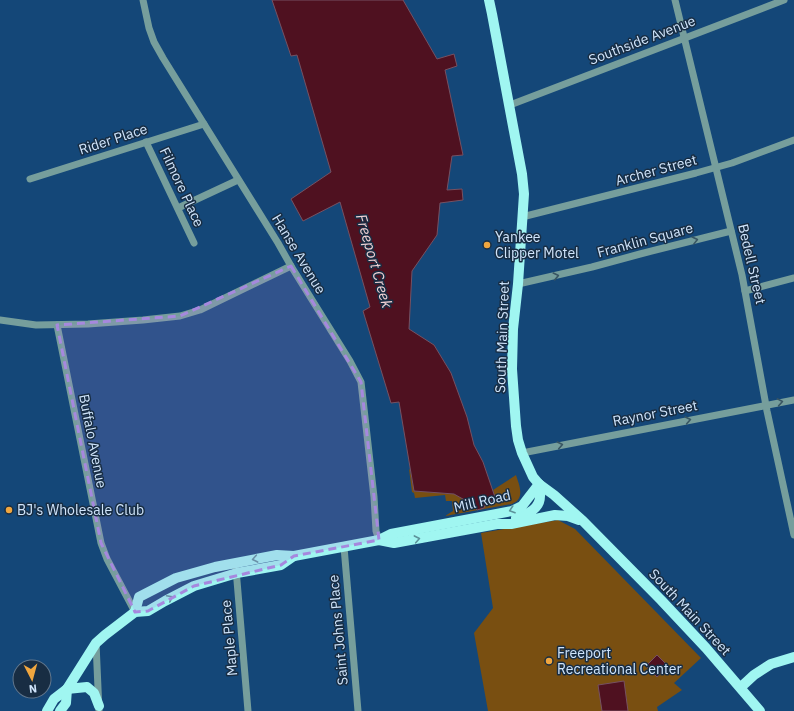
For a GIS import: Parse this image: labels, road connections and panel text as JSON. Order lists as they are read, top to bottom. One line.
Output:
{"streets":{"main road":["South Main Street","Mill Road"],"street":["Southside Avenue","Rider Place","Archer Street","Filmore Place","Franklin Square","Hanse Avenue","Bedell Street","Raynor Street","Buffalo Avenue","Saint Johns Place","Maple Place"]},"crossings":[["Southside Avenue","Bedell Street"],["Southside Avenue","South Main Street"],["Rider Place","Filmore Place"],["Rider Place","Hanse Avenue"],["Archer Street","Bedell Street"],["Archer Street","South Main Street"],["Franklin Square","Bedell Street"],["Franklin Square","South Main Street"],["Hanse Avenue","Mill Road"],["Bedell Street","Raynor Street"],["South Main Street","Raynor Street"],["South Main Street","Mill Road"],["Buffalo Avenue","Mill Road"],["Mill Road","Saint Johns Place"],["Mill Road","Maple Place"]],"one_way":["Franklin Square","Raynor Street"],"water":["Freeport Creek"],"places":["Yankee Clipper Motel","BJ's Wholesale Club","Freeport Recreational Center"],"north":"bottom"}
